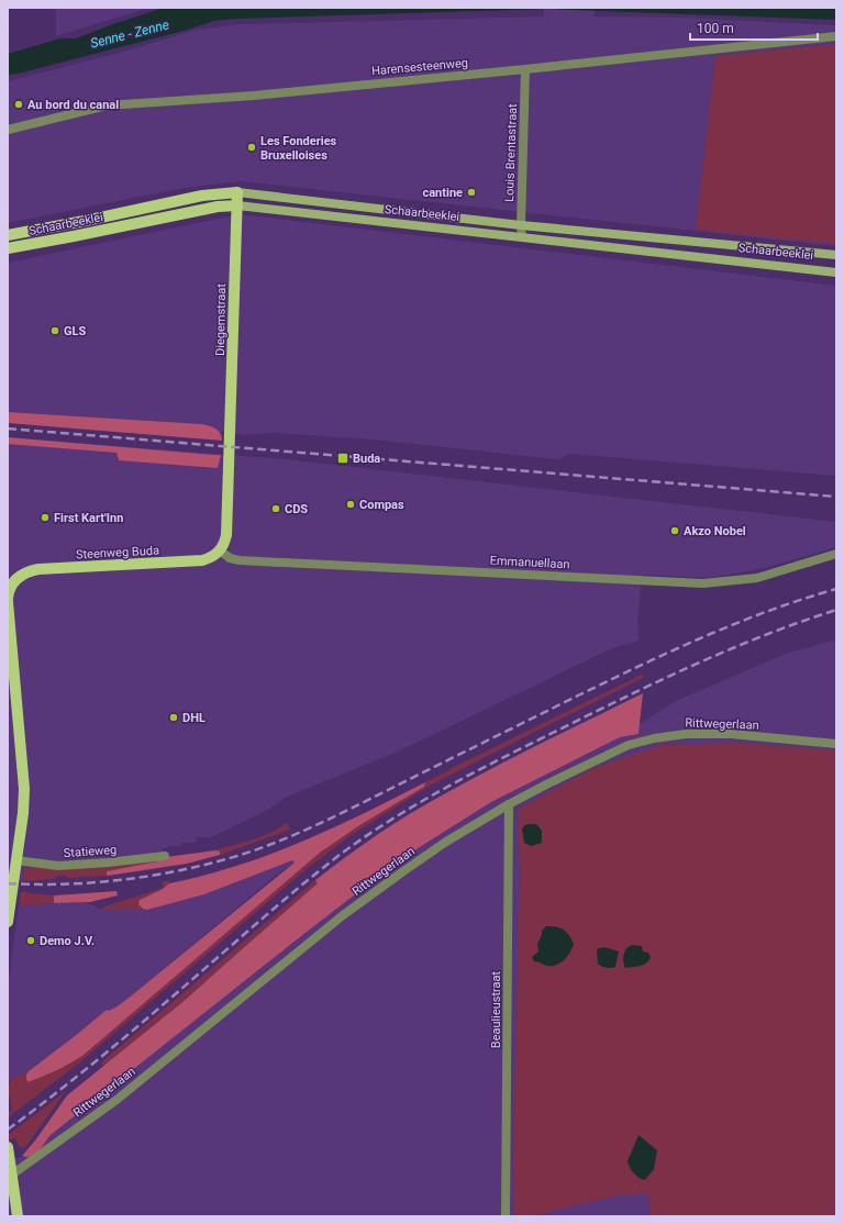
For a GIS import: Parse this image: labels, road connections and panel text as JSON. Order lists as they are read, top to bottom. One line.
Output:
{"streets":{"main road":["Schaarbeeklei","Diegemstraat","Steenweg Buda"],"street":["Harensesteenweg","Louis Brentastraat","Emmanuellaan","Rittwegerlaan","Statieweg","Beaulieustraat"]},"crossings":[["Harensesteenweg","Louis Brentastraat"],["Louis Brentastraat","Schaarbeeklei"],["Schaarbeeklei","Diegemstraat"],["Diegemstraat","Steenweg Buda"],["Diegemstraat","Emmanuellaan"],["Steenweg Buda","Emmanuellaan"],["Rittwegerlaan","Beaulieustraat"]],"water":["Senne - Zenne"],"places":{"other":["Au bord du canal","Les Fonderies Bruxelloises","cantine","GLS","Compas","CDS","First Kart'Inn","Akzo Nobel","DHL","Demo J.V."],"transit":["Buda"]},"scale_bar":"100 m"}
